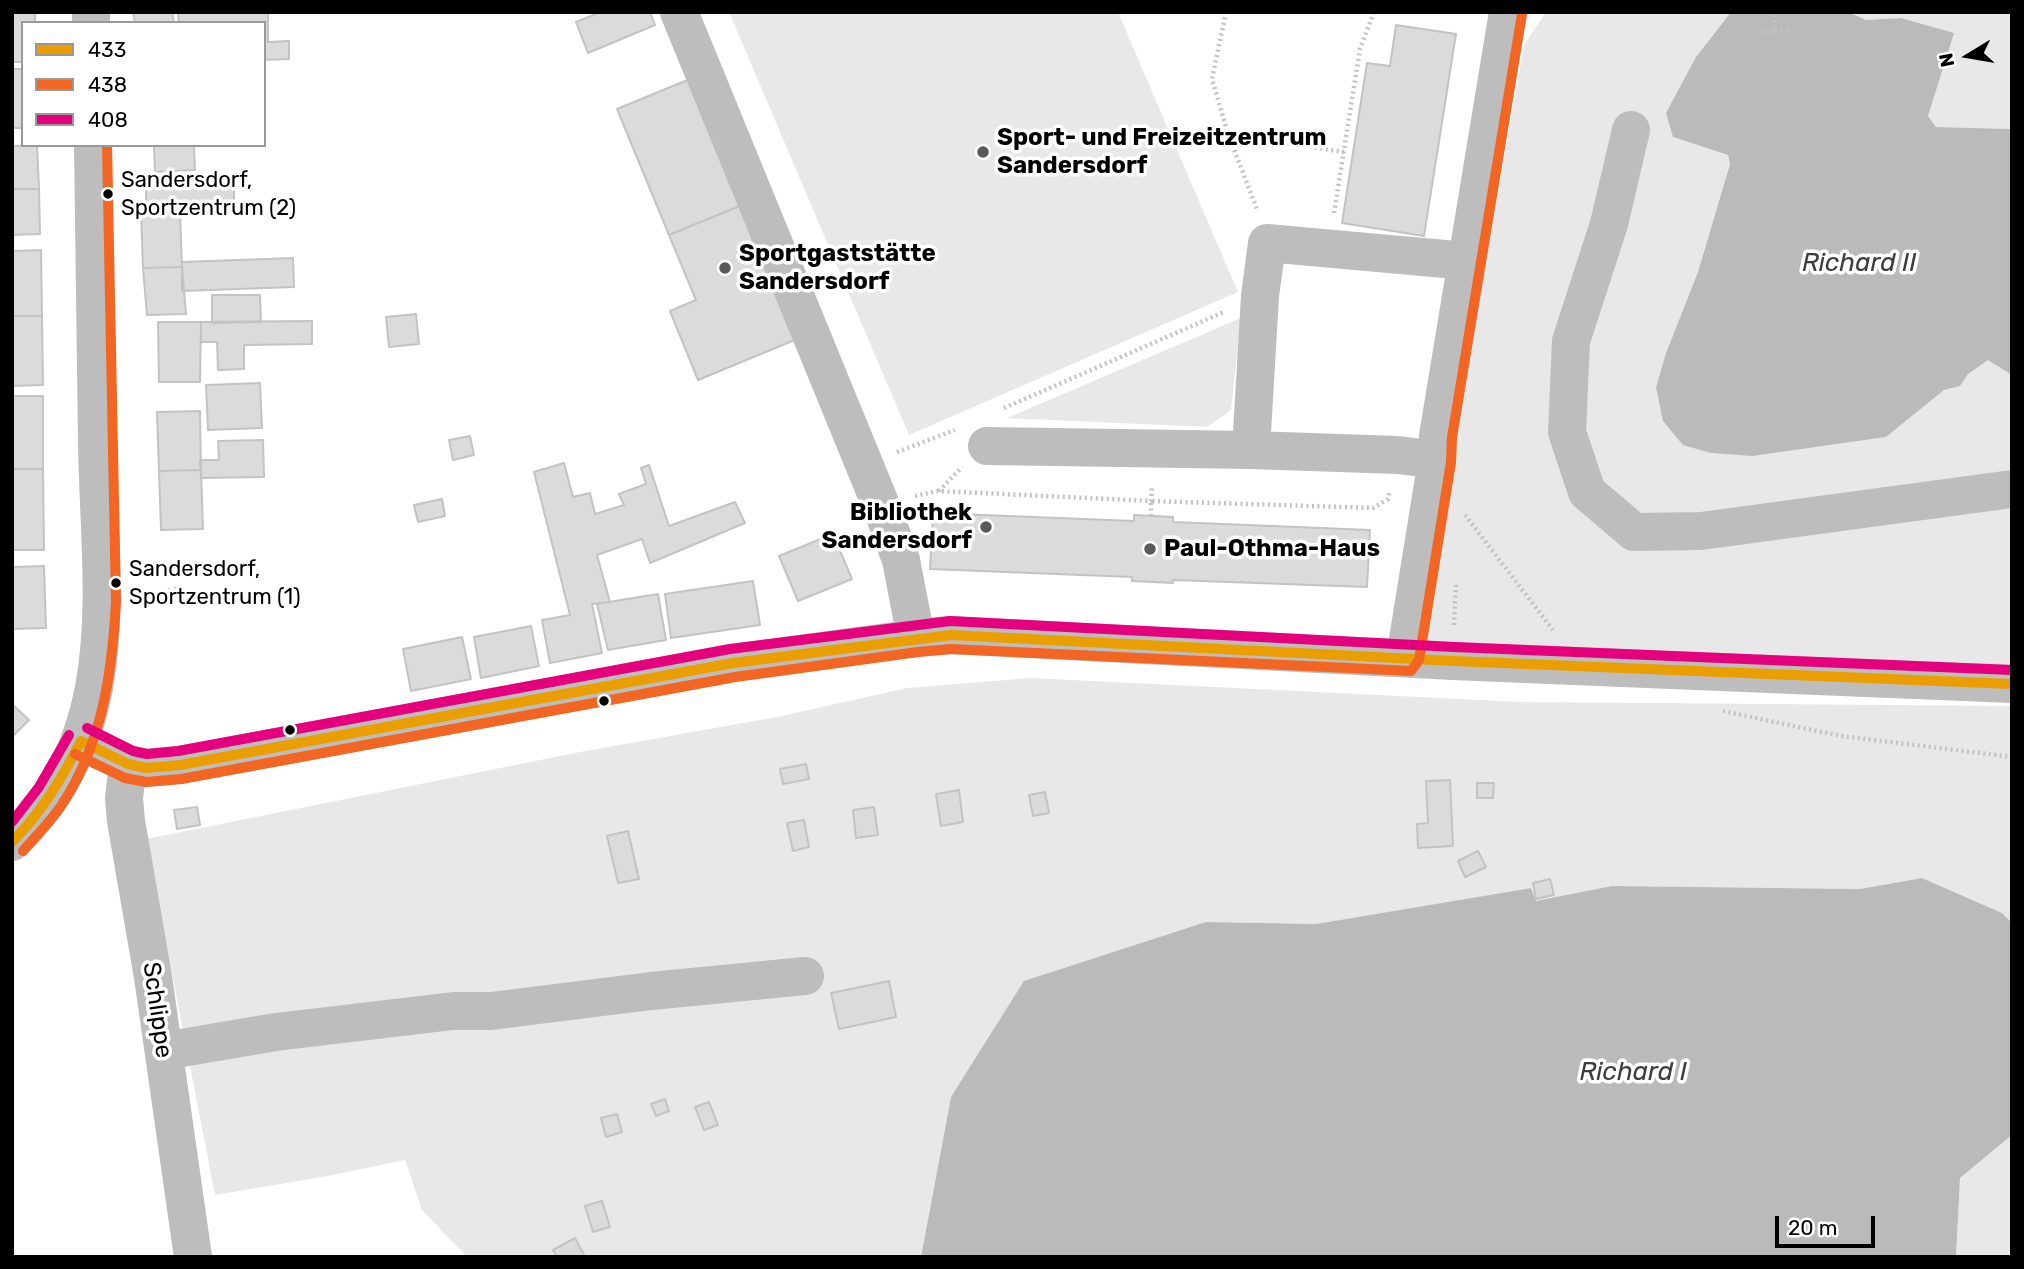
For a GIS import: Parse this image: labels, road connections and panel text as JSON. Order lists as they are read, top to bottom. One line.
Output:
{"streets":{"street":["Schlippe"]},"water":["Richard II","Richard I"],"places":["Sport- und Freizeitzentrum Sandersdorf","Sandersdorf, Sportzentrum (2)","Sportgaststätte Sandersdorf","Bibliothek Sandersdorf","Paul-Othma-Haus","Sandersdorf, Sportzentrum (1)"],"lines":["transit line 438","transit line 408","transit line 433"],"legend":["433","438","408"],"scale_bar":"20 m","north":"left"}
